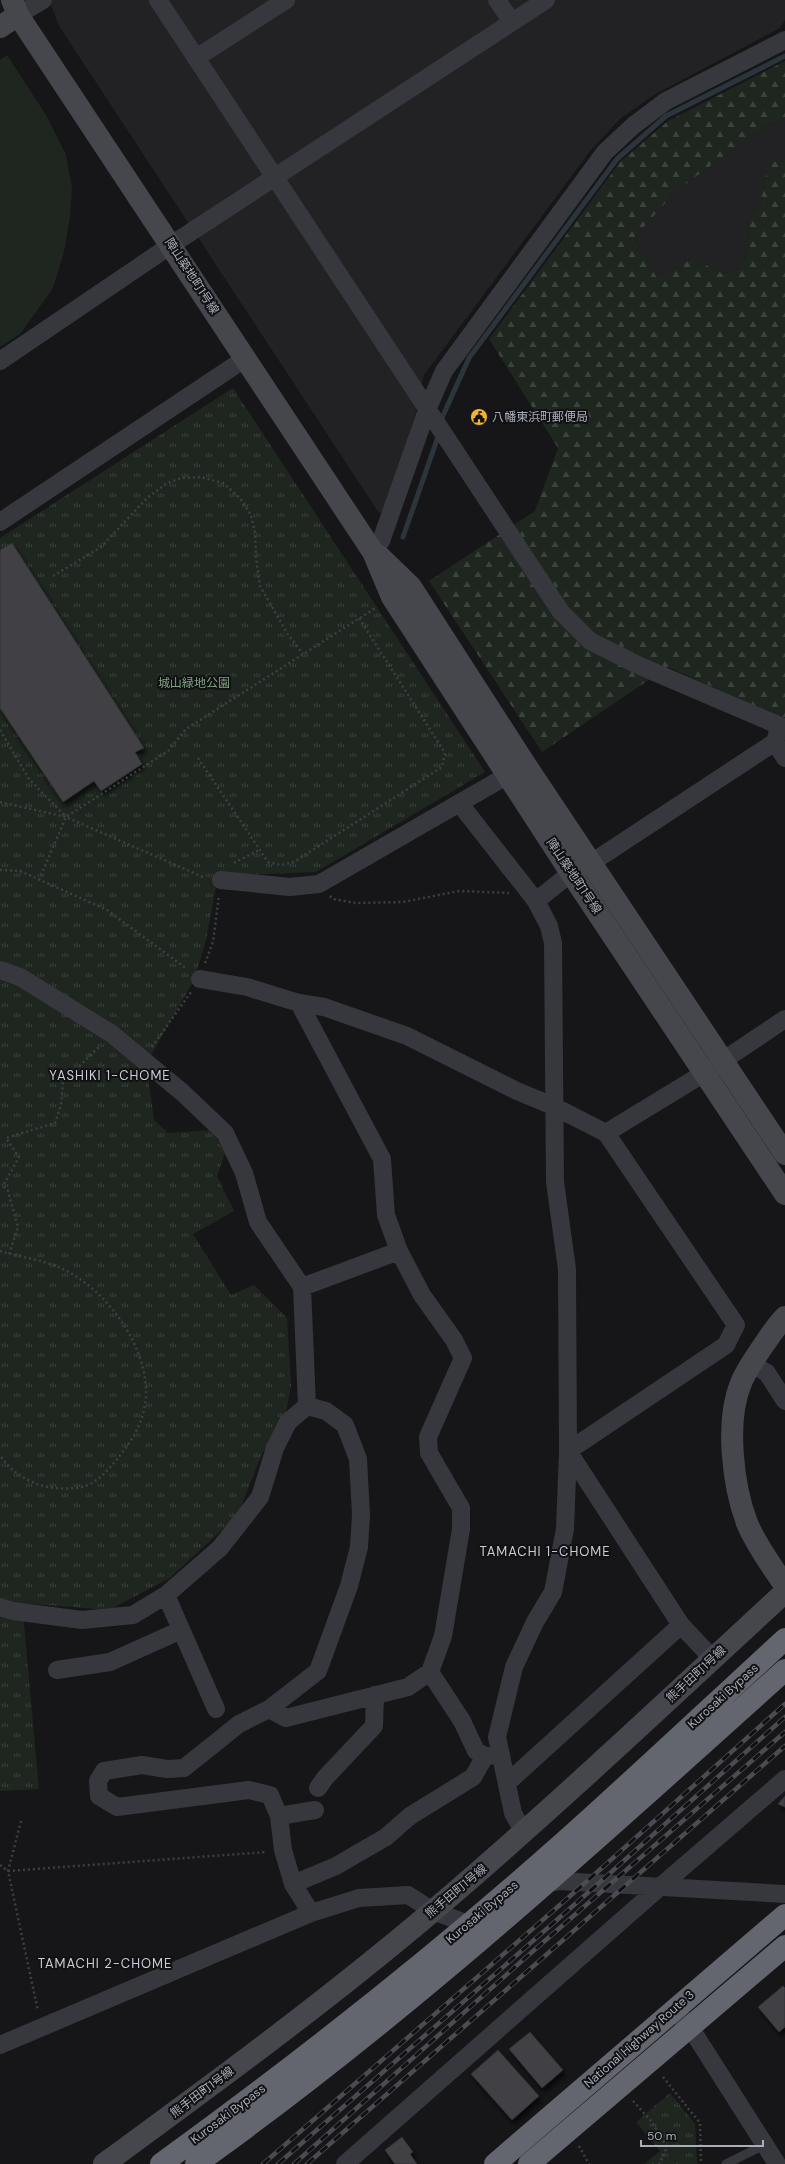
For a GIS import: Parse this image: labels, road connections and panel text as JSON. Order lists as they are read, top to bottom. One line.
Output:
{"streets":{"highway":["Kurosaki Bypass","National Highway Route 3"],"street":["陣山築地町1号線","熊手田町1号線"]},"districts":["YASHIKI 1-CHOME","TAMACHI 1-CHOME","TAMACHI 2-CHOME"],"parks":["城山緑地公園"],"places":{"public building":["八幡東浜町郵便局"]},"scale_bar":"50 m"}
